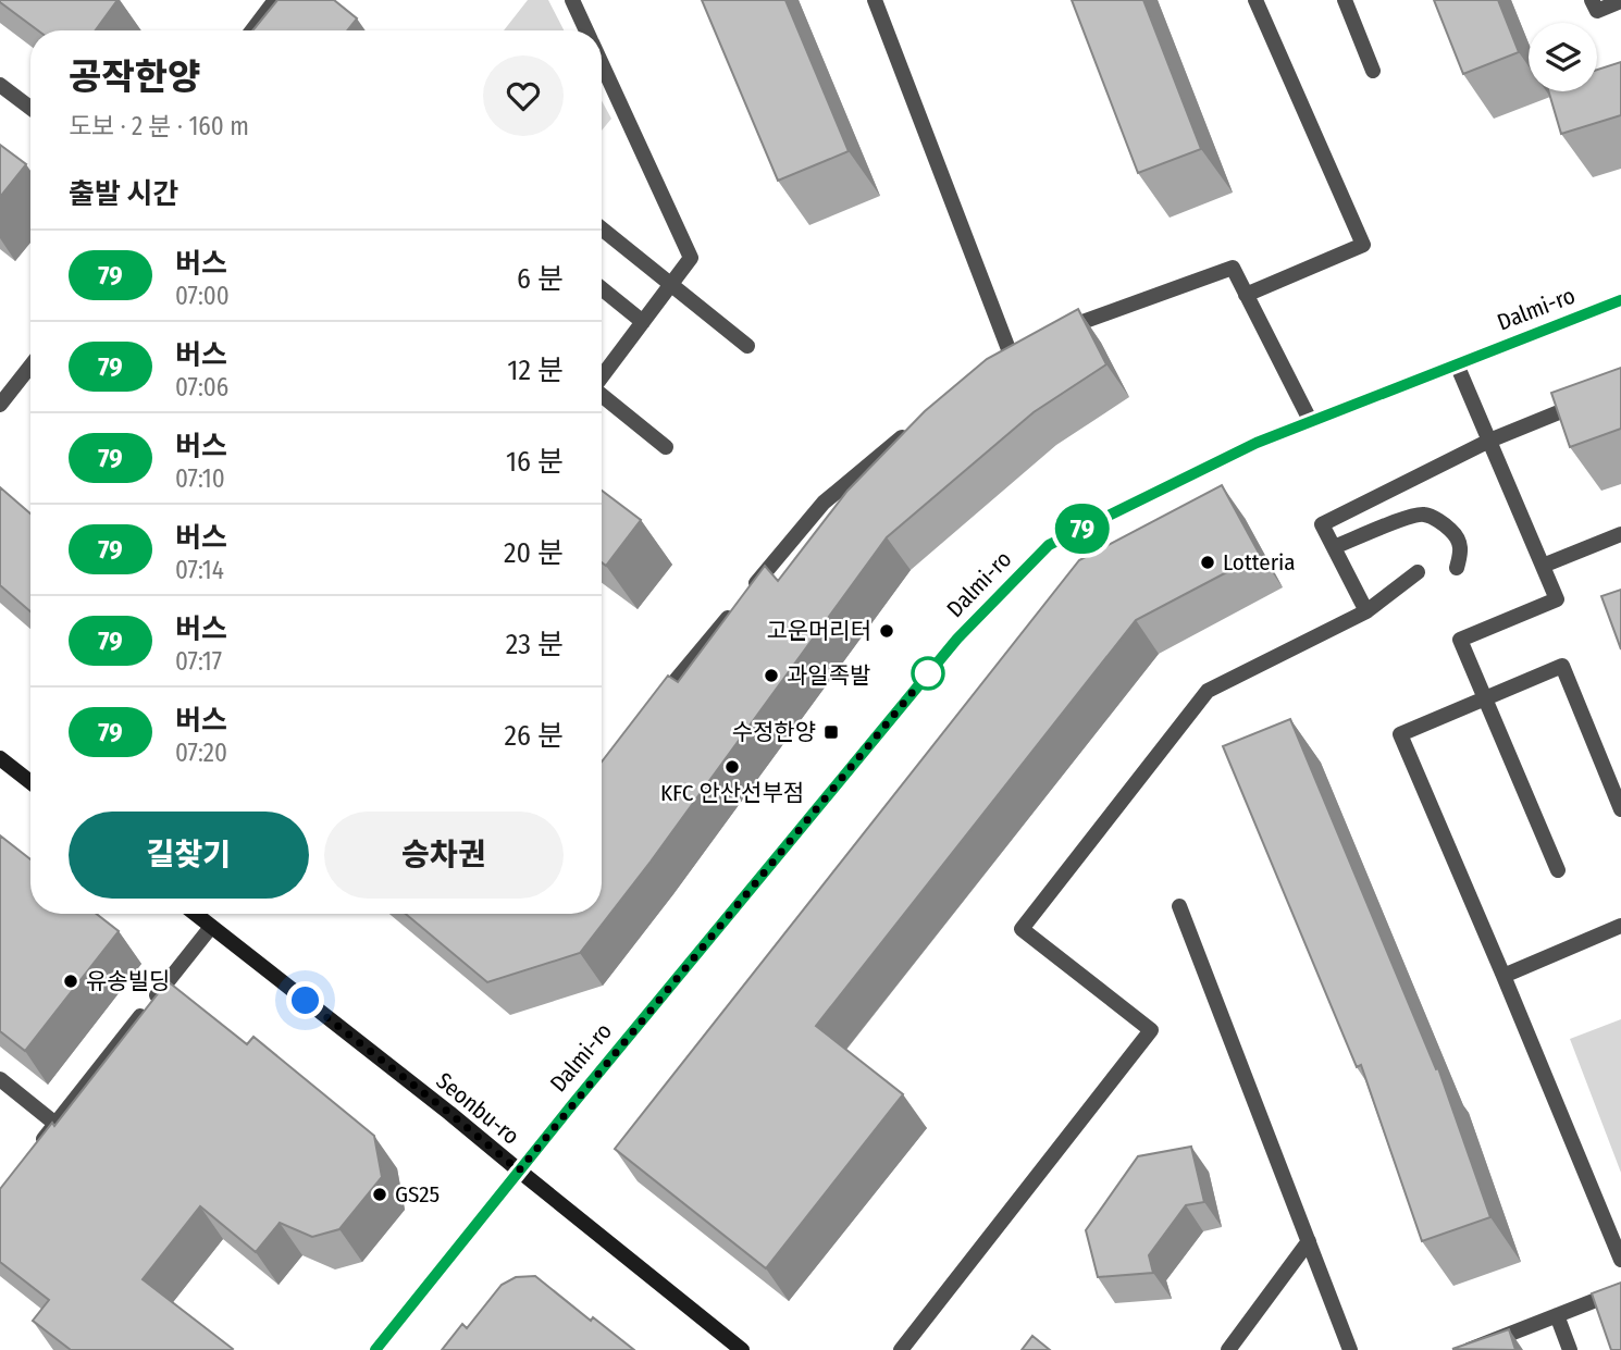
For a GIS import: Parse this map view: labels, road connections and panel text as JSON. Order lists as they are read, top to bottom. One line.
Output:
{"streets":{"main road":["Seonbu-ro"],"street":["Dalmi-ro"]},"crossings":[["Dalmi-ro","Seonbu-ro"]],"places":{"other":["Lotteria","고운머리터","과일족발","KFC 안산선부점","유송빌딩","GS25"],"transit":["수정한양"]},"lines":["bus line 79"],"page":{"on_map":"79","heading":[["공작한양","도보 · 2 분 · 160 m"],"출발 시간"],"list":[{"mark":"79","name":"버스","note":"07:00","value":"6 분"},{"mark":"79","name":"버스","note":"07:06","value":"12 분"},{"mark":"79","name":"버스","note":"07:10","value":"16 분"},{"mark":"79","name":"버스","note":"07:14","value":"20 분"},{"mark":"79","name":"버스","note":"07:17","value":"23 분"},{"mark":"79","name":"버스","note":"07:20","value":"26 분"}],"buttons":["길찾기","승차권"]}}
